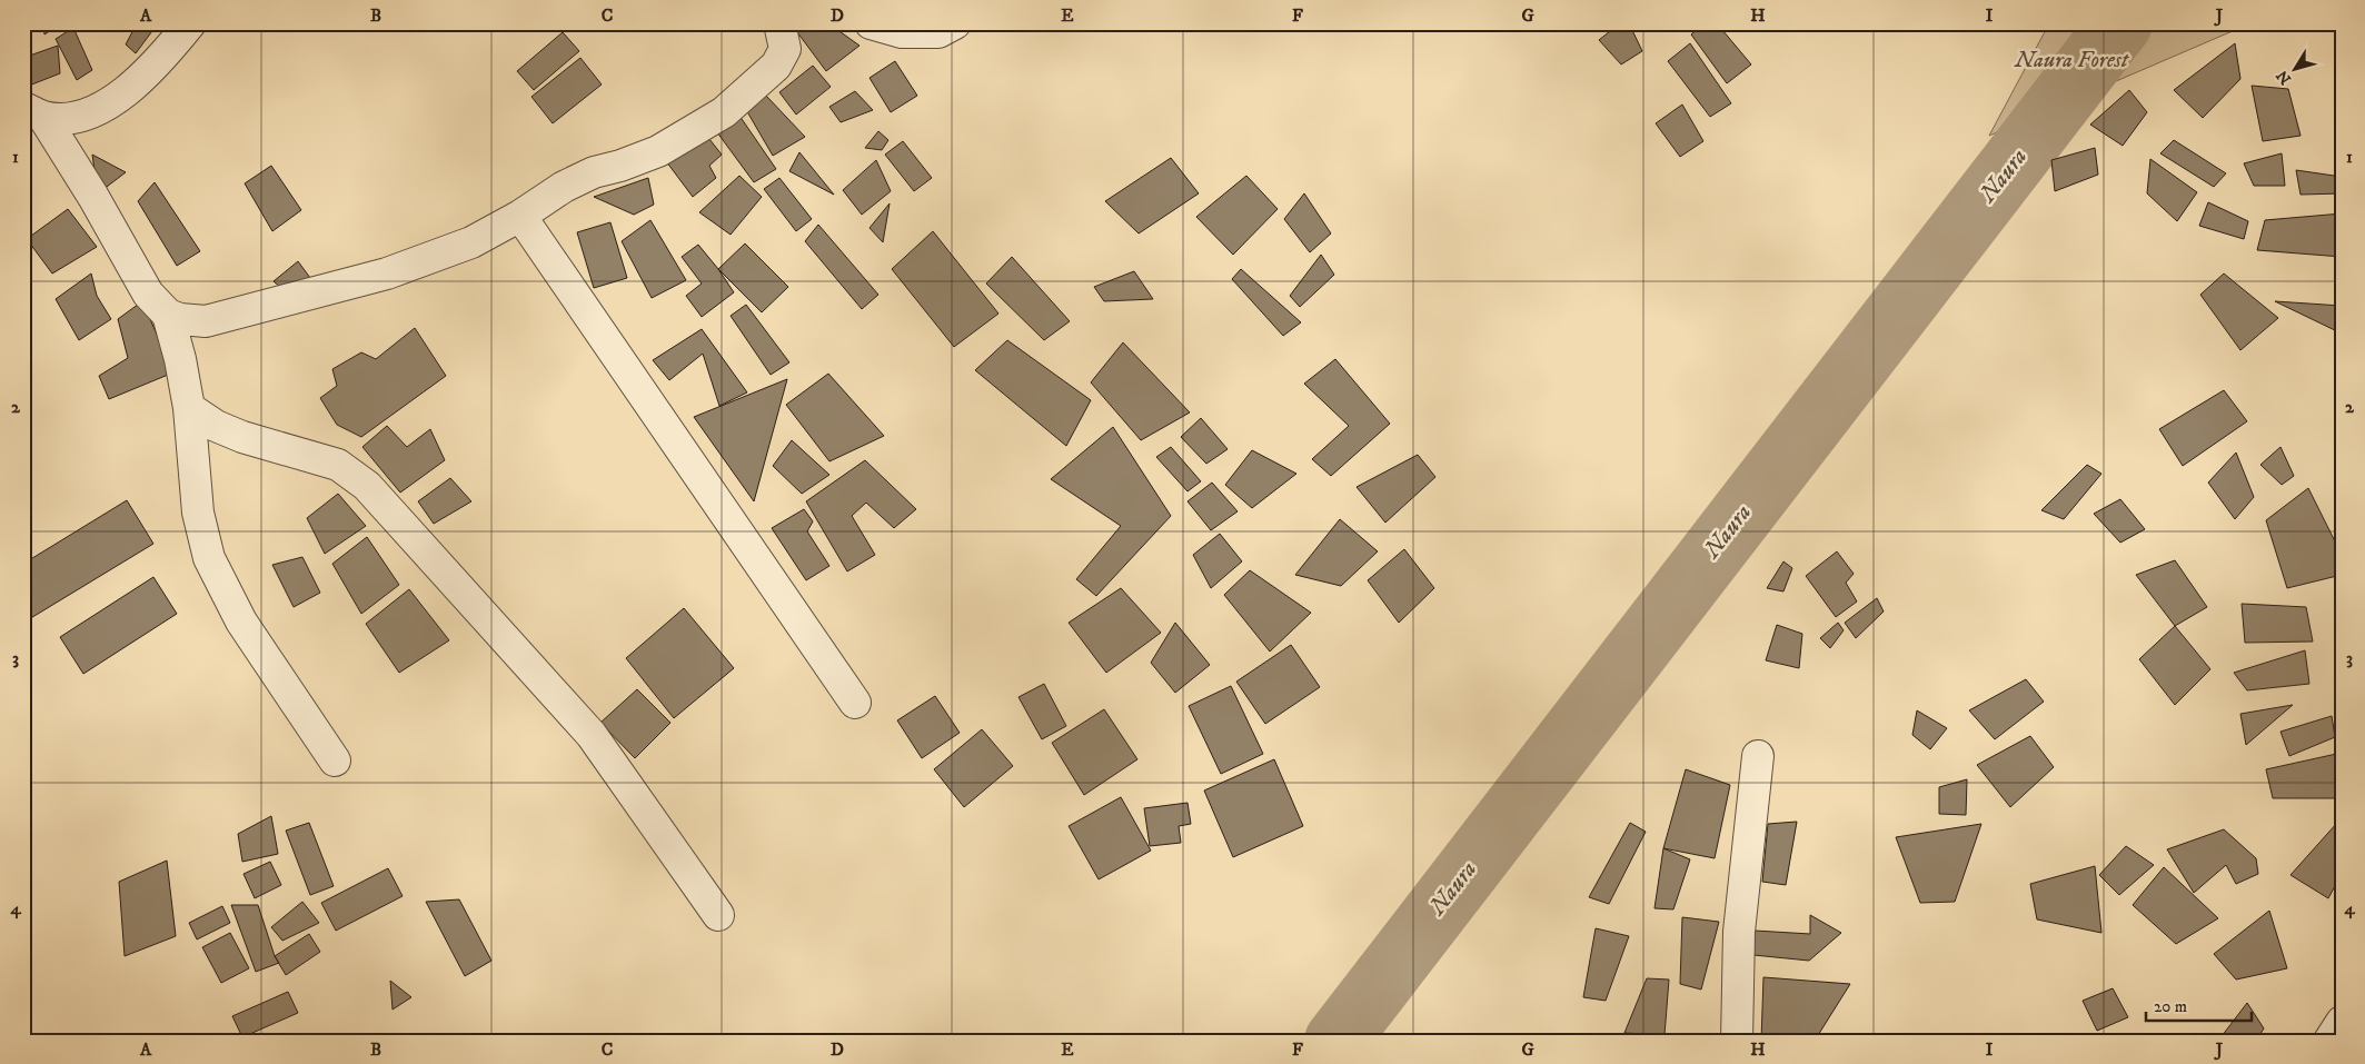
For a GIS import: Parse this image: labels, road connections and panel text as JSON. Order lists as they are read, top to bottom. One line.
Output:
{"water":["Naura"],"parks":["Naura Forest"],"scale_bar":"20 m","north":"bottom left","grid":{"columns":["A","B","C","D","E","F","G","H","I","J"],"rows":["1","2","3","4"]}}
